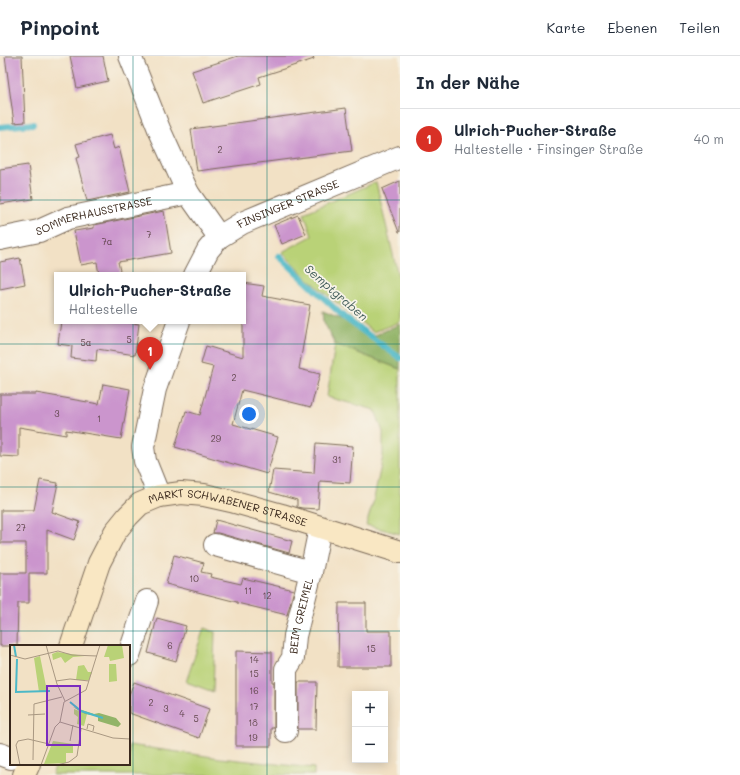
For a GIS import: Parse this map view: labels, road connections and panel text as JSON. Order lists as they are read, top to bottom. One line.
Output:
{"streets":{"main road":["MARKT SCHWABENER STRASSE"],"street":["FINSINGER STRASSE","SOMMERHAUSSTRASSE","BEIM GREIMEL"]},"crossings":[["MARKT SCHWABENER STRASSE","BEIM GREIMEL"]],"water":["Semptgraben"],"house_numbers":["2","7","7a","5","5a","2","3","1","29","31","27","10","11","12","6","15","14","15","16","2","17","3","4","5","18","19"],"page":{"header":"Pinpoint","nav":["Karte","Ebenen","Teilen"],"heading":"In der Nähe","list":[{"mark":"1","name":"Ulrich-Pucher-Straße","note":"Haltestelle · Finsinger Straße","value":"40 m"}],"popup":["Ulrich-Pucher-Straße","Haltestelle"],"pins":"1","map_buttons":["+","−"]}}
